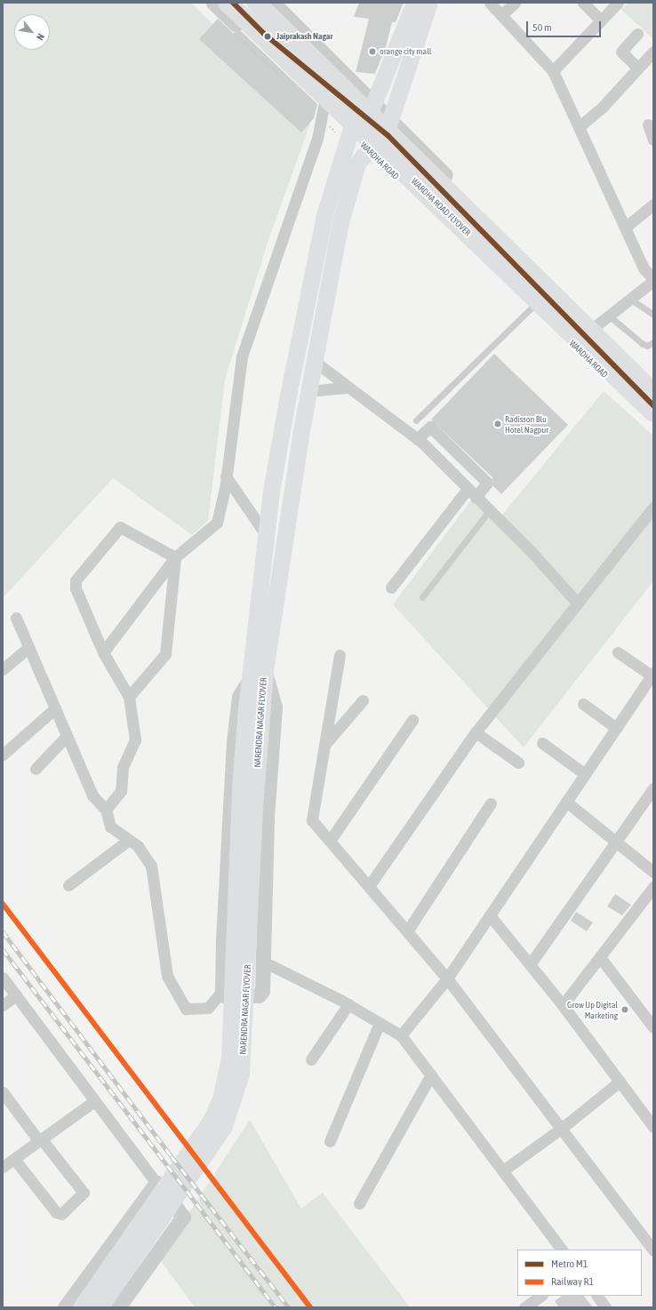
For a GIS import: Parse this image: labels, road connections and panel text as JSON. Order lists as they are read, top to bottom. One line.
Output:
{"streets":{"highway":["WARDHA ROAD FLYOVER"],"main road":["NARENDRA NAGAR FLYOVER"],"street":["WARDHA ROAD"]},"crossings":[["WARDHA ROAD","NARENDRA NAGAR FLYOVER"]],"places":["Jaiprakash Nagar","orange city mall","Radisson Blu Hotel Nagpur","Grow Up Digital Marketing"],"lines":["metro line M1","rail line R1"],"legend":["Metro M1","Railway R1"],"scale_bar":"50 m","north":"bottom right"}
